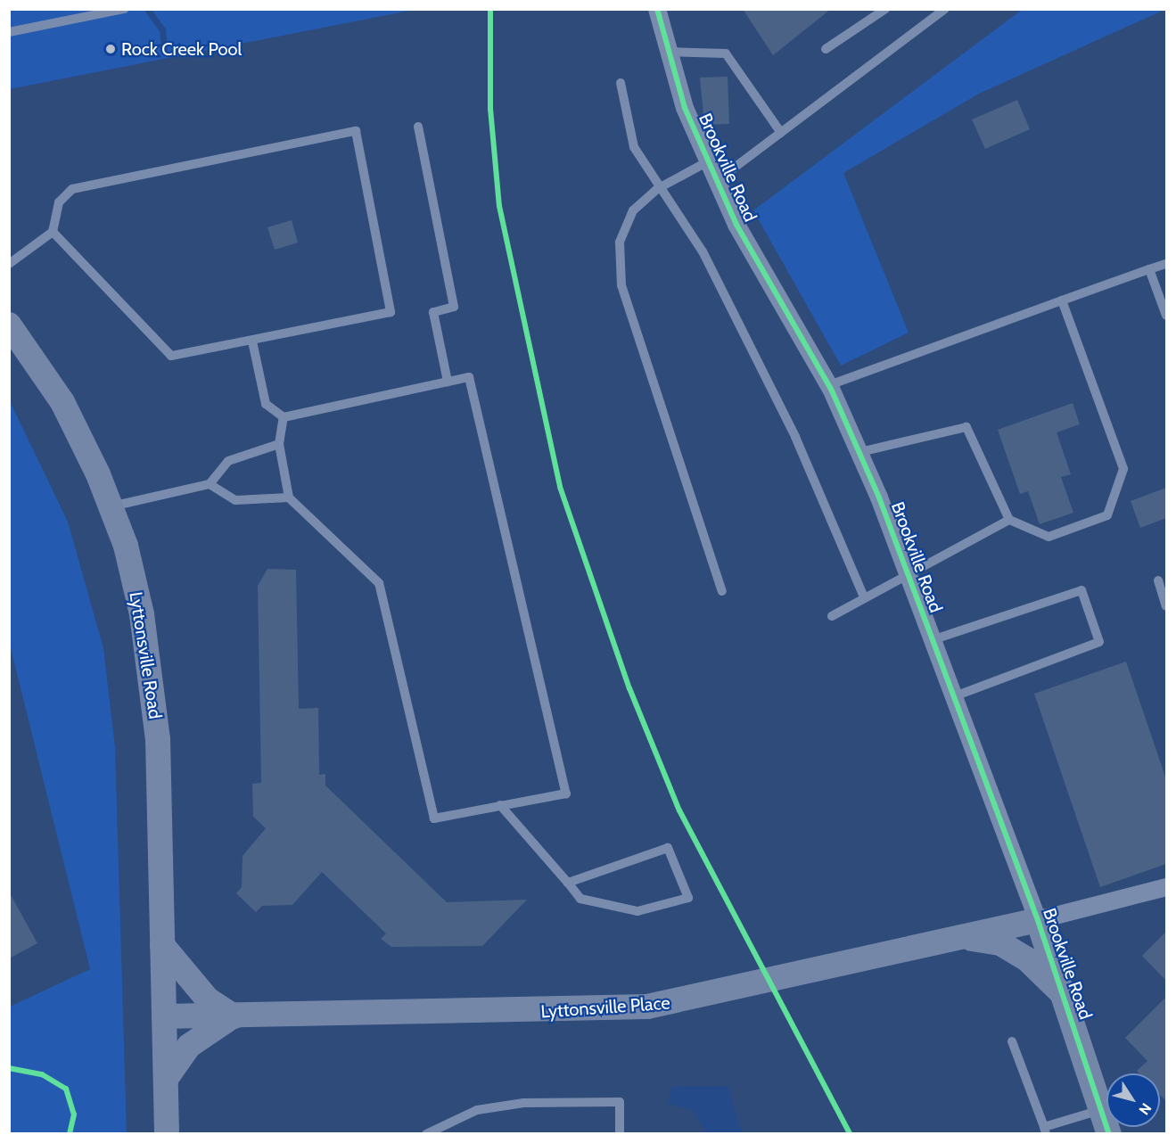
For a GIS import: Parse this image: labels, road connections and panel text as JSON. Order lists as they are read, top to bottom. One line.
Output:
{"streets":{"street":["Brookville Road","Lyttonsville Road","Lyttonsville Place"]},"crossings":[["Brookville Road","Lyttonsville Place"],["Lyttonsville Road","Lyttonsville Place"]],"places":["Rock Creek Pool"],"north":"bottom right"}
